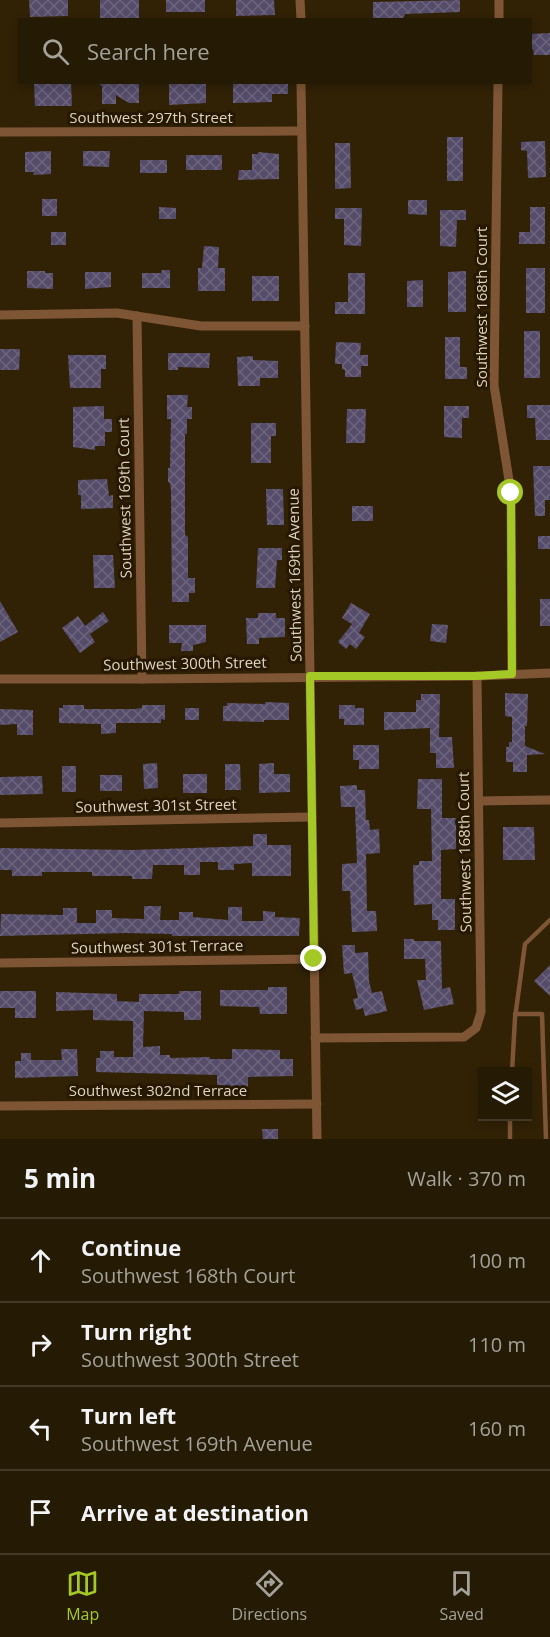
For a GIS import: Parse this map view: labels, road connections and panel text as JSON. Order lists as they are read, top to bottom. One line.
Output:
{"streets":{"street":["Southwest 297th Street","Southwest 168th Court","Southwest 169th Court","Southwest 169th Avenue","Southwest 300th Street","Southwest 301st Street","Southwest 301st Terrace","Southwest 302nd Terrace"]},"crossings":[["Southwest 297th Street","Southwest 169th Avenue"],["Southwest 168th Court","Southwest 169th Avenue"],["Southwest 168th Court","Southwest 300th Street"],["Southwest 169th Court","Southwest 300th Street"],["Southwest 169th Avenue","Southwest 300th Street"],["Southwest 169th Avenue","Southwest 301st Street"],["Southwest 169th Avenue","Southwest 301st Terrace"],["Southwest 169th Avenue","Southwest 302nd Terrace"]],"page":{"search":"Search here","heading":["5 min","Walk · 370 m"],"list":[["Continue","Southwest 168th Court","100 m"],["Turn right","Southwest 300th Street","110 m"],["Turn left","Southwest 169th Avenue","160 m"],"Arrive at destination"],"nav":["Map","Directions","Saved"]}}
